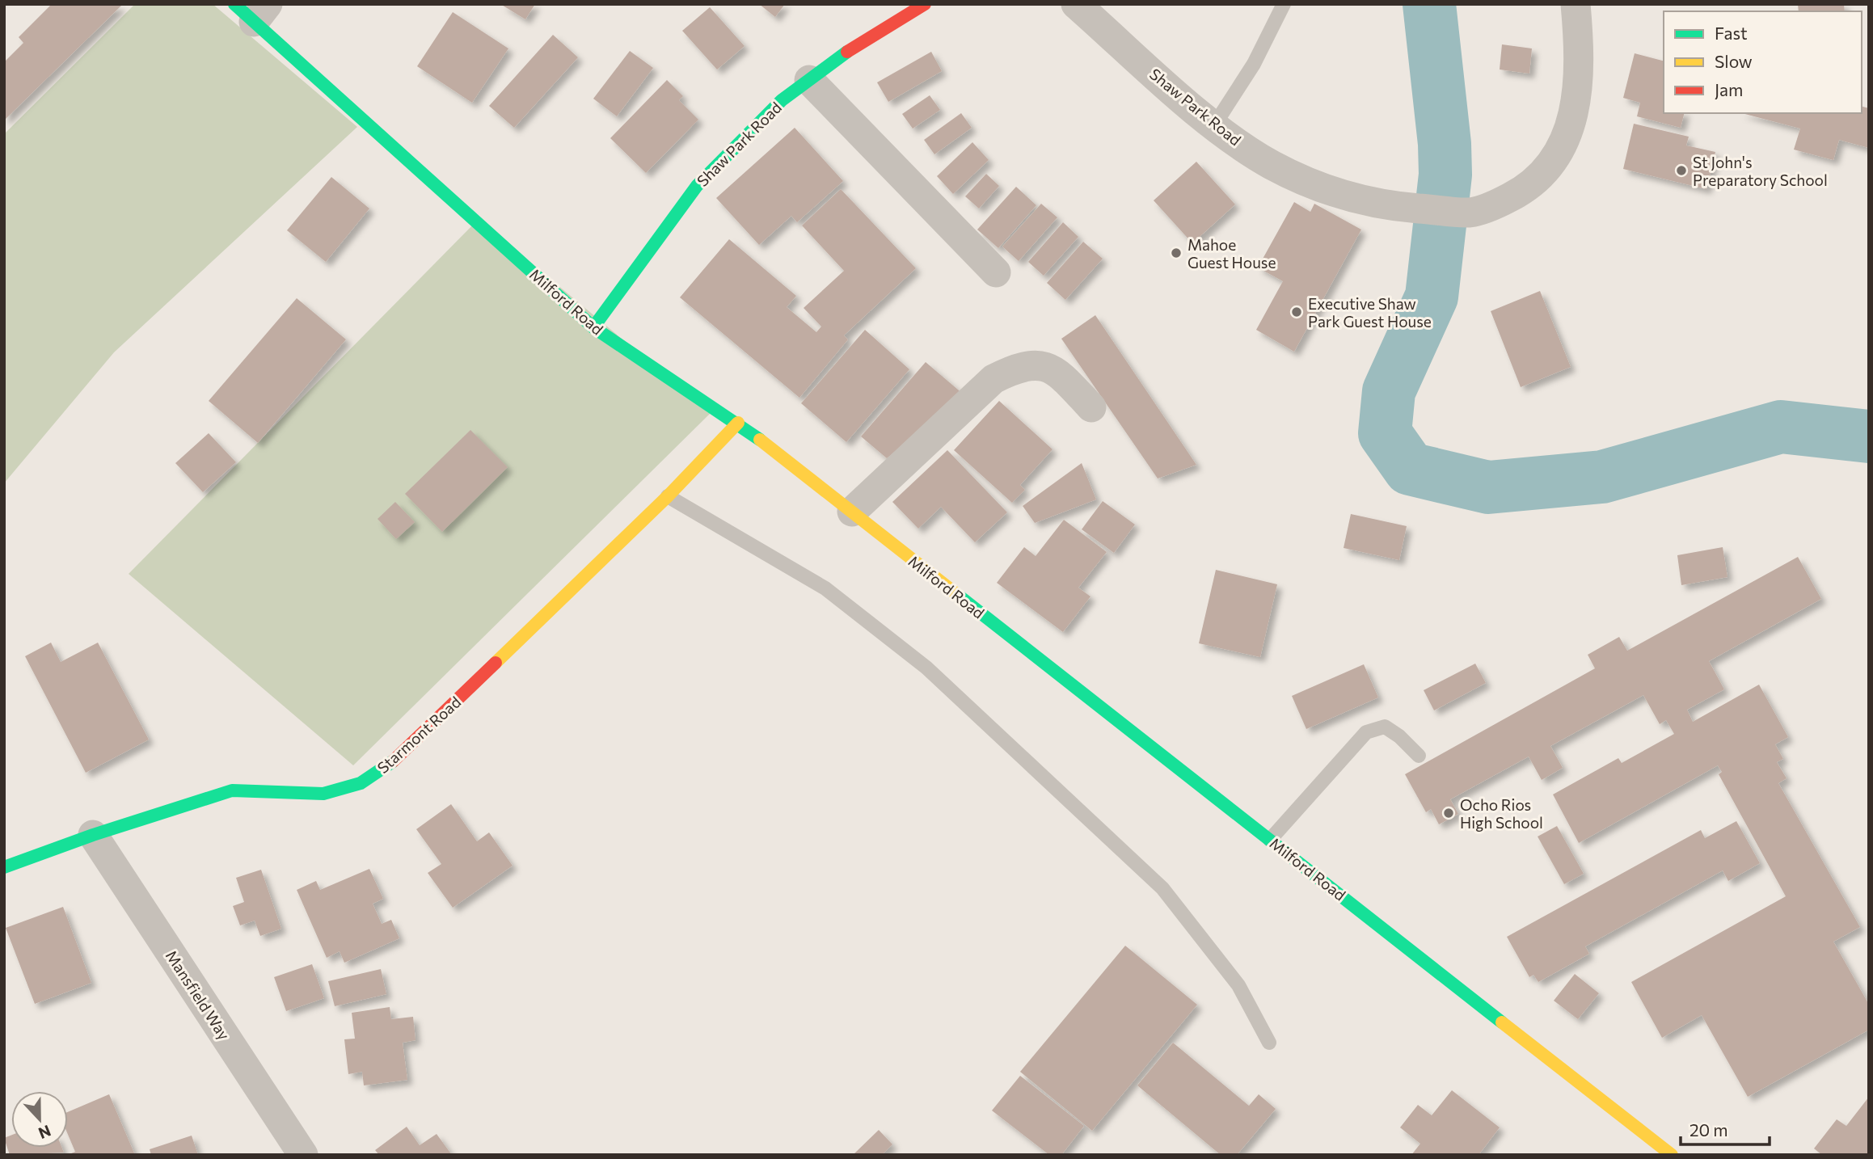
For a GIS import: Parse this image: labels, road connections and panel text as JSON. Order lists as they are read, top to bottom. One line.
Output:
{"streets":{"main road":["Shaw Park Road","Milford Road","Starmont Road"],"street":["Mansfield Way"]},"crossings":[["Shaw Park Road","Milford Road"],["Milford Road","Starmont Road"],["Starmont Road","Mansfield Way"]],"places":["St John's Preparatory School","Mahoe Guest House","Executive Shaw Park Guest House","Ocho Rios High School"],"legend":["Fast","Slow","Jam"],"scale_bar":"20 m","north":"bottom"}
